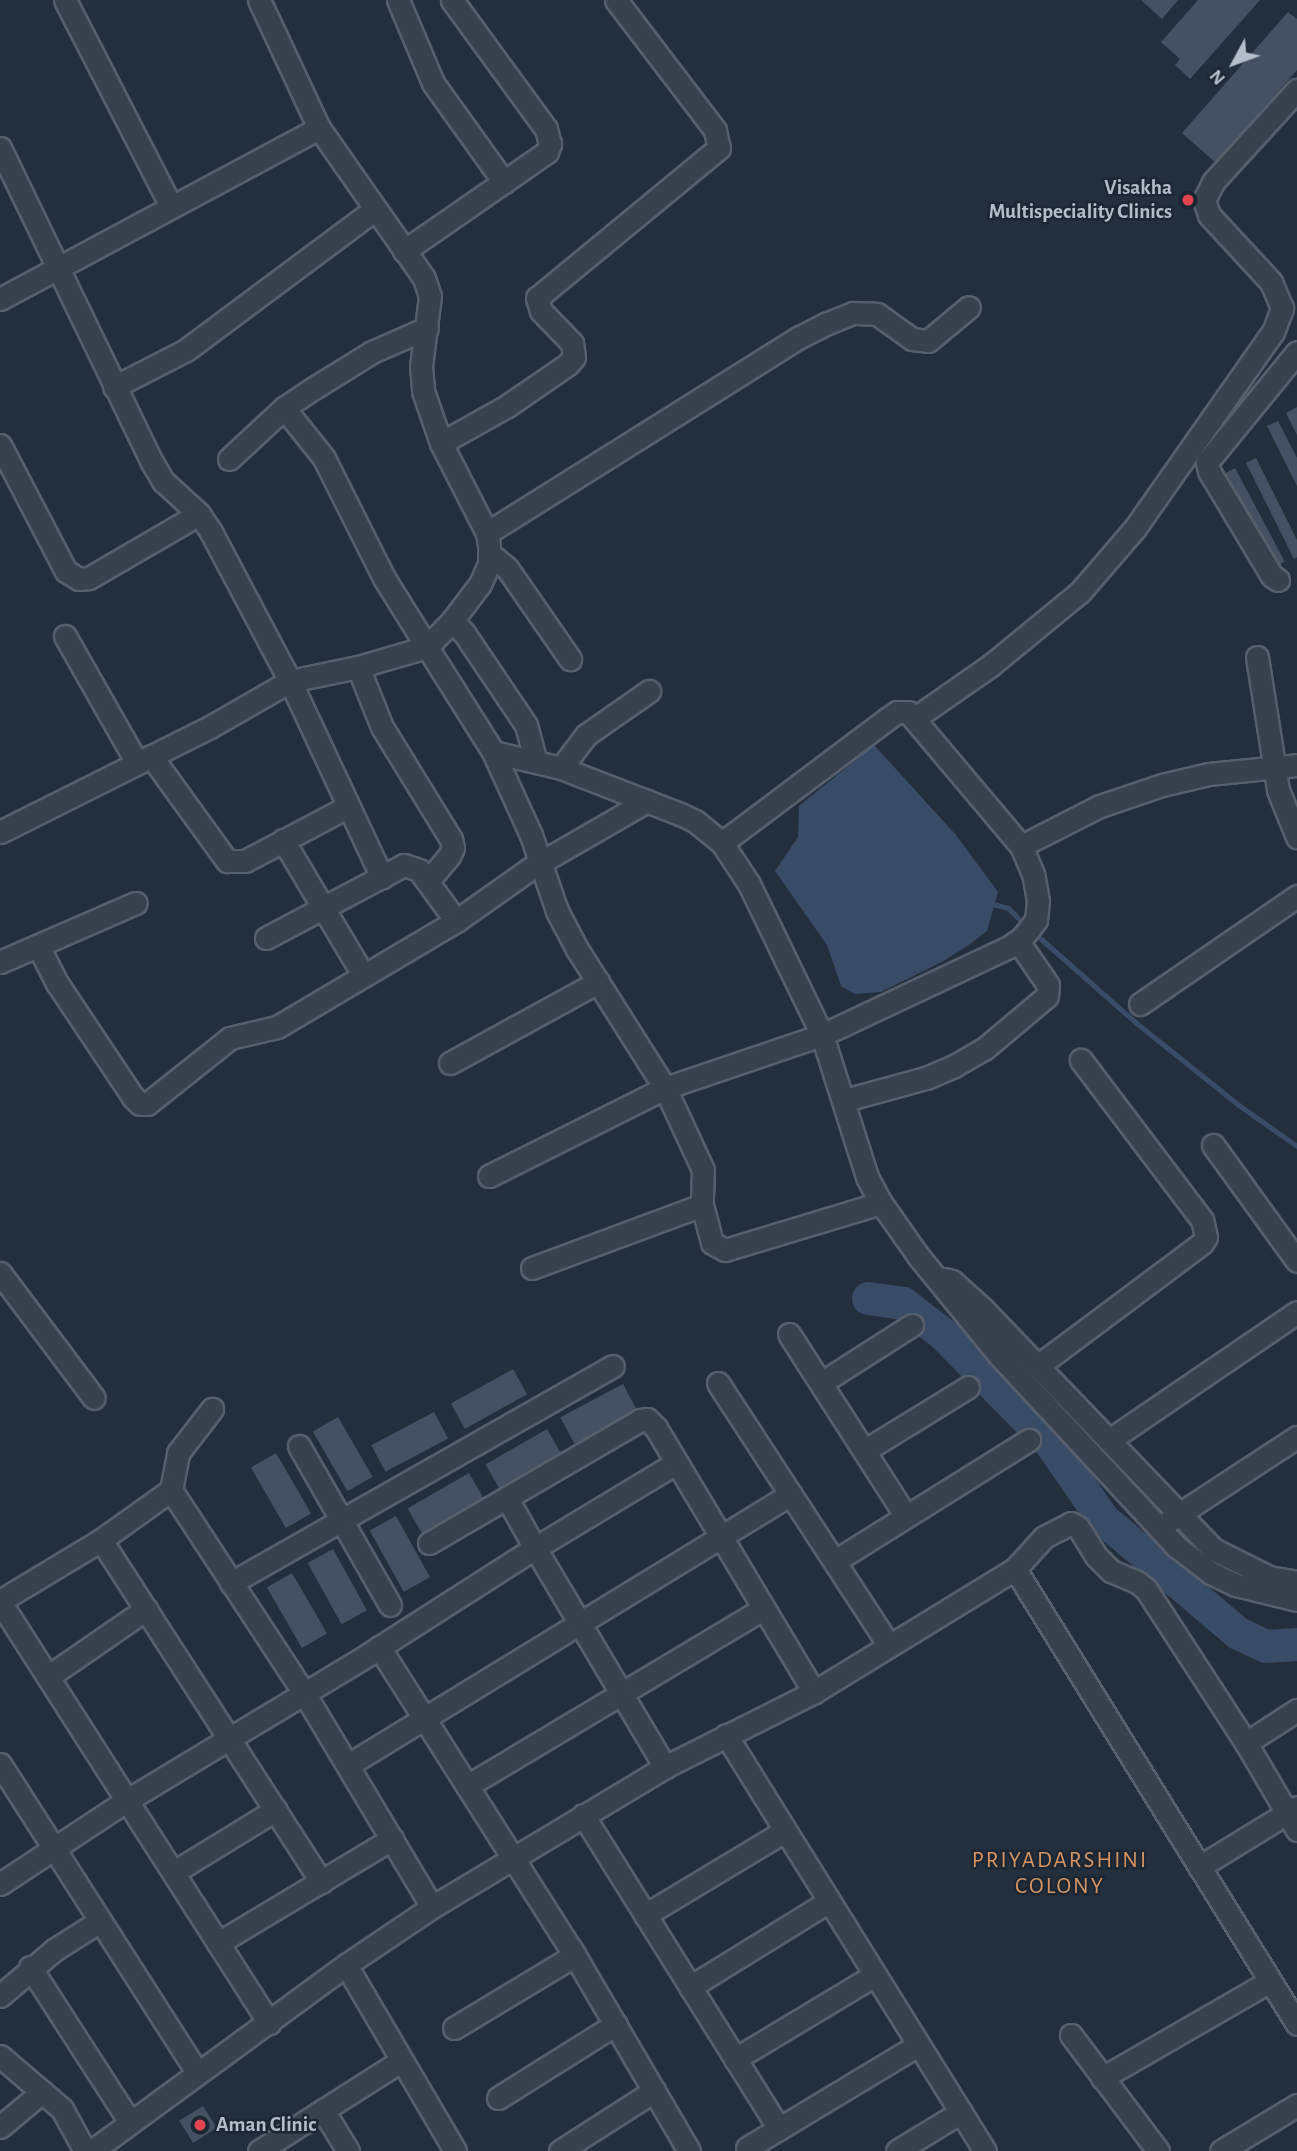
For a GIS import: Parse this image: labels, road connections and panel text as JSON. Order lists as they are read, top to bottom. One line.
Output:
{"districts":["PRIYADARSHINI COLONY"],"places":["Visakha Multispeciality Clinics","Aman Clinic"],"north":"bottom left"}
